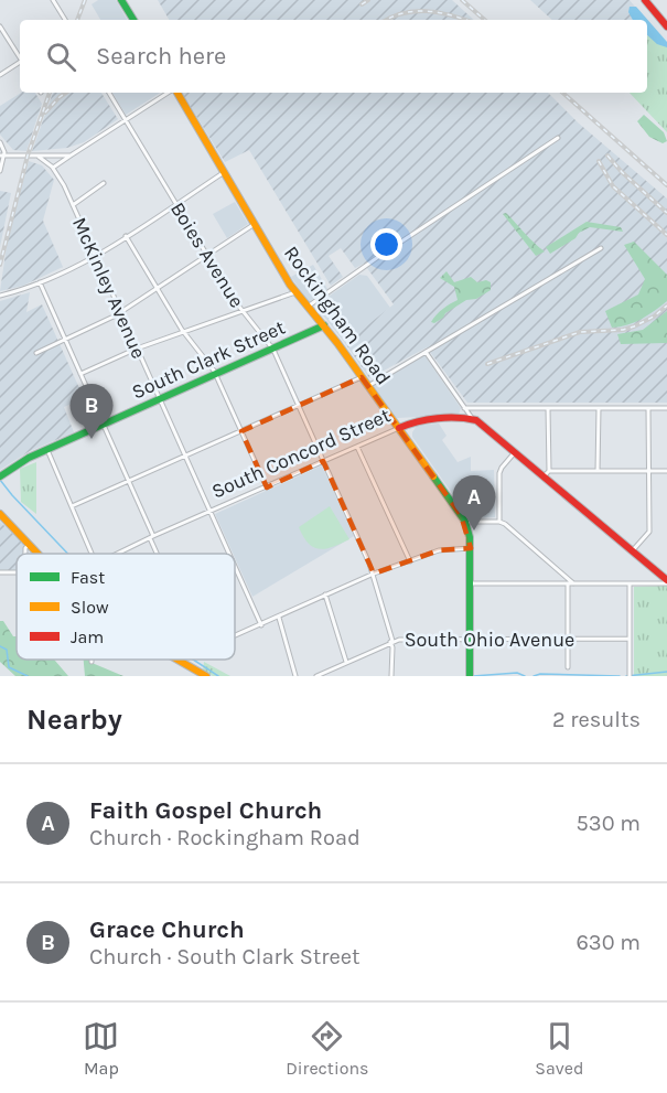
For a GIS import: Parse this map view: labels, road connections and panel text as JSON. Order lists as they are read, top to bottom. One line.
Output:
{"streets":{"street":["Boies Avenue","McKinley Avenue","Rockingham Road","South Clark Street","South Concord Street","South Ohio Avenue"]},"crossings":[["Boies Avenue","South Clark Street"],["Boies Avenue","South Concord Street"],["Boies Avenue","South Ohio Avenue"],["McKinley Avenue","South Clark Street"],["McKinley Avenue","South Concord Street"],["Rockingham Road","South Clark Street"],["Rockingham Road","South Concord Street"],["Rockingham Road","South Ohio Avenue"]],"legend":["Fast","Slow","Jam"],"page":{"search":"Search here","pins":["B","A"],"heading":["Nearby","2 results"],"list":[{"mark":"A","name":"Faith Gospel Church","note":"Church · Rockingham Road","value":"530 m"},{"mark":"B","name":"Grace Church","note":"Church · South Clark Street","value":"630 m"}],"nav":["Map","Directions","Saved"]}}
